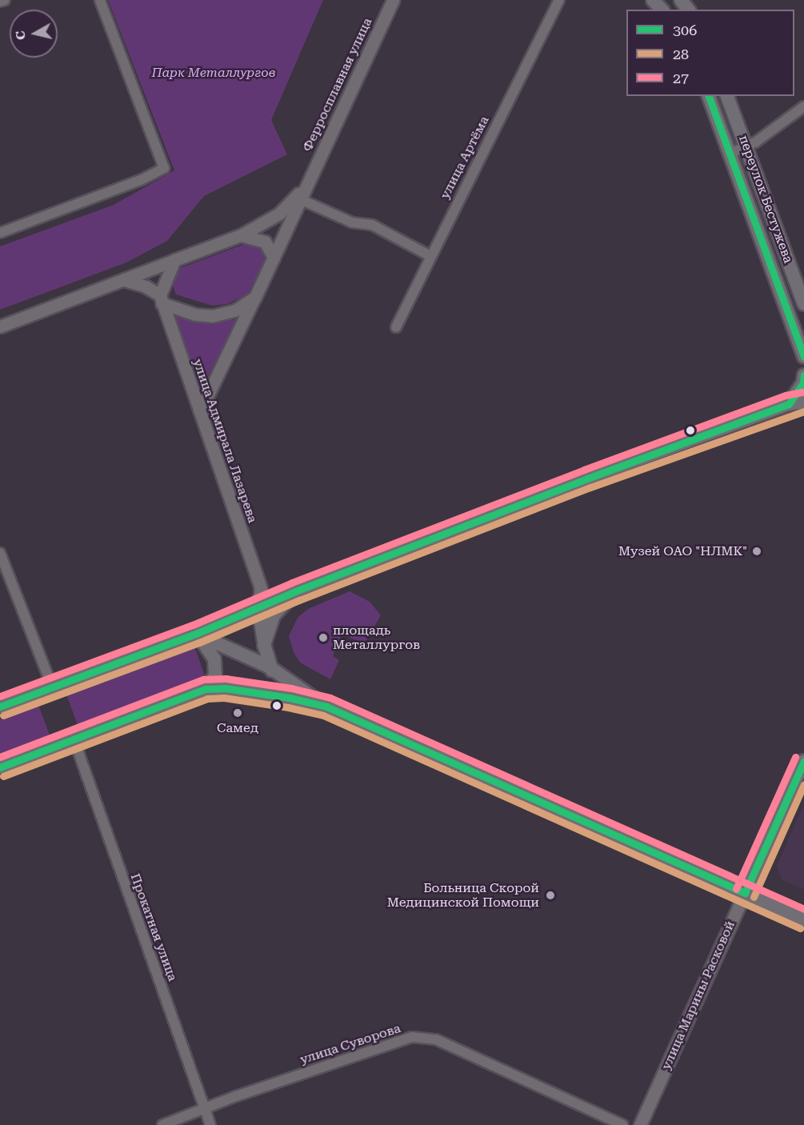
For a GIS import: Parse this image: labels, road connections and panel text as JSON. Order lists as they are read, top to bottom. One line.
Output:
{"streets":{"main road":["переулок Бестужева","улица Марины Расковой"],"street":["Ферросплавная улица","улица Артёма","улица Адмирала Лазарева","Прокатная улица","улица Суворова"]},"crossings":[["Прокатная улица","улица Суворова"]],"parks":["Парк Металлургов"],"places":["Музей ОАО \"НЛМК\"","площадь Металлургов","Самед","Больница Скорой Медицинской Помощи"],"lines":["transit line 306","transit line 27","transit line 28"],"legend":["306","28","27"],"north":"left"}
